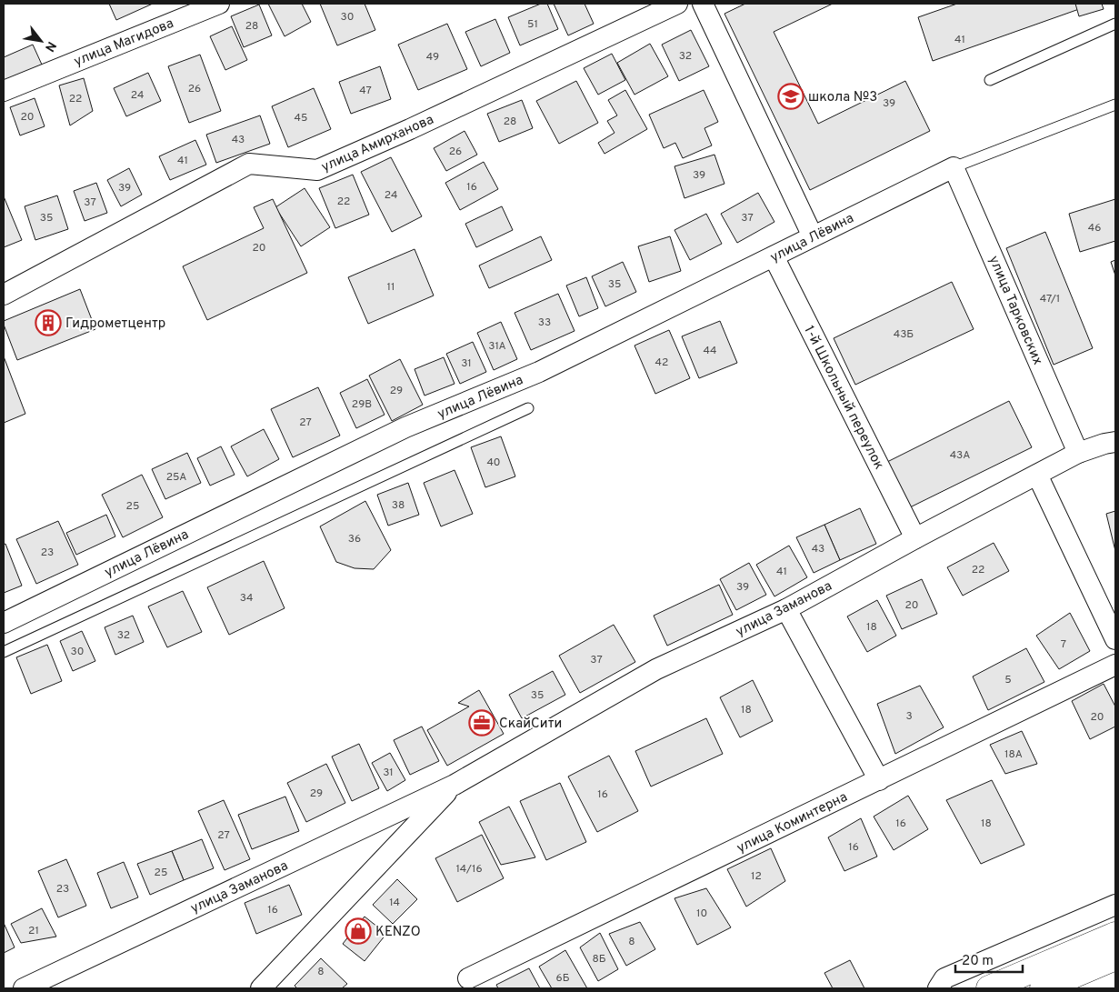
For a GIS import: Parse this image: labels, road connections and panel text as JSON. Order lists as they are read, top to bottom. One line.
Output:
{"streets":{"street":["улица Магидова","улица Амирханова","улица Лёвина","улица Тарковских","1-й Школьный переулок","улица Заманова","улица Коминтерна"]},"crossings":[["улица Лёвина","улица Тарковских"],["улица Лёвина","1-й Школьный переулок"],["улица Тарковских","улица Заманова"],["1-й Школьный переулок","улица Заманова"]],"places":{"school or university":["школа №3"],"building":["Гидрометцентр"],"office":["СкайСити"],"shop":["KENZO"]},"house_numbers":["30","51","28","41","32","49","26","47","24","22","39","20","45","28","43","26","41","39","16","39","24","22","37","35","37","46","20","35","11","47/1","33","43Б","31А","44","42","31","29","29В","27","43А","40","25А","38","25","36","43","23","22","41","39","34","20","18","32","7","30","37","5","35","18","3","20","18А","31","29","16","16","18","27","16","14/16","25","12","23","14","16","10","21","8","8Б","8","6Б"],"scale_bar":"20 m","north":"bottom right"}
